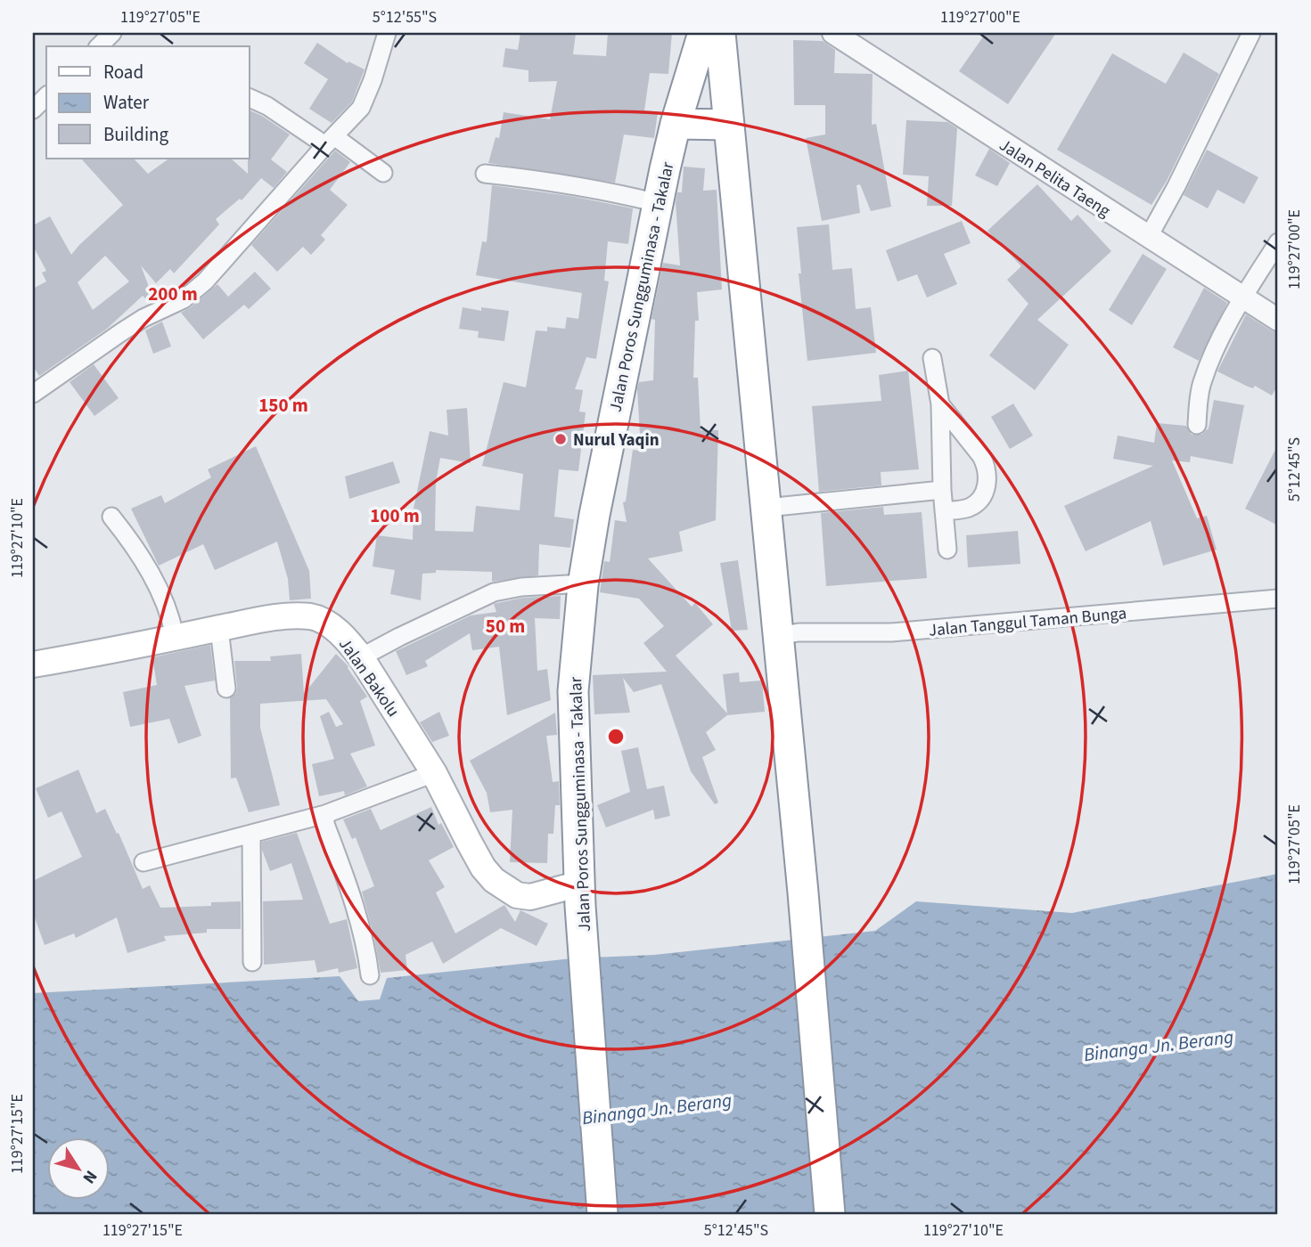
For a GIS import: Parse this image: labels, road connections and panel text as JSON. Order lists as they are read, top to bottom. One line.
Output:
{"streets":{"highway":["Jalan Poros Sungguminasa - Takalar"],"main road":["Jalan Bakolu"],"street":["Jalan Pelita Taeng","Jalan Tanggul Taman Bunga"]},"crossings":[["Jalan Poros Sungguminasa - Takalar","Jalan Bakolu"]],"water":["Binanga Jn. Berang"],"places":["Nurul Yaqin"],"legend":["Road","Water","Building"],"north":"bottom right","coordinates":["119°27'05\"E","5°12'55\"S","119°27'00\"E","5°12'45\"S","119°27'10\"E","119°27'15\"E"],"rings":["200 m","150 m","100 m","50 m"]}
